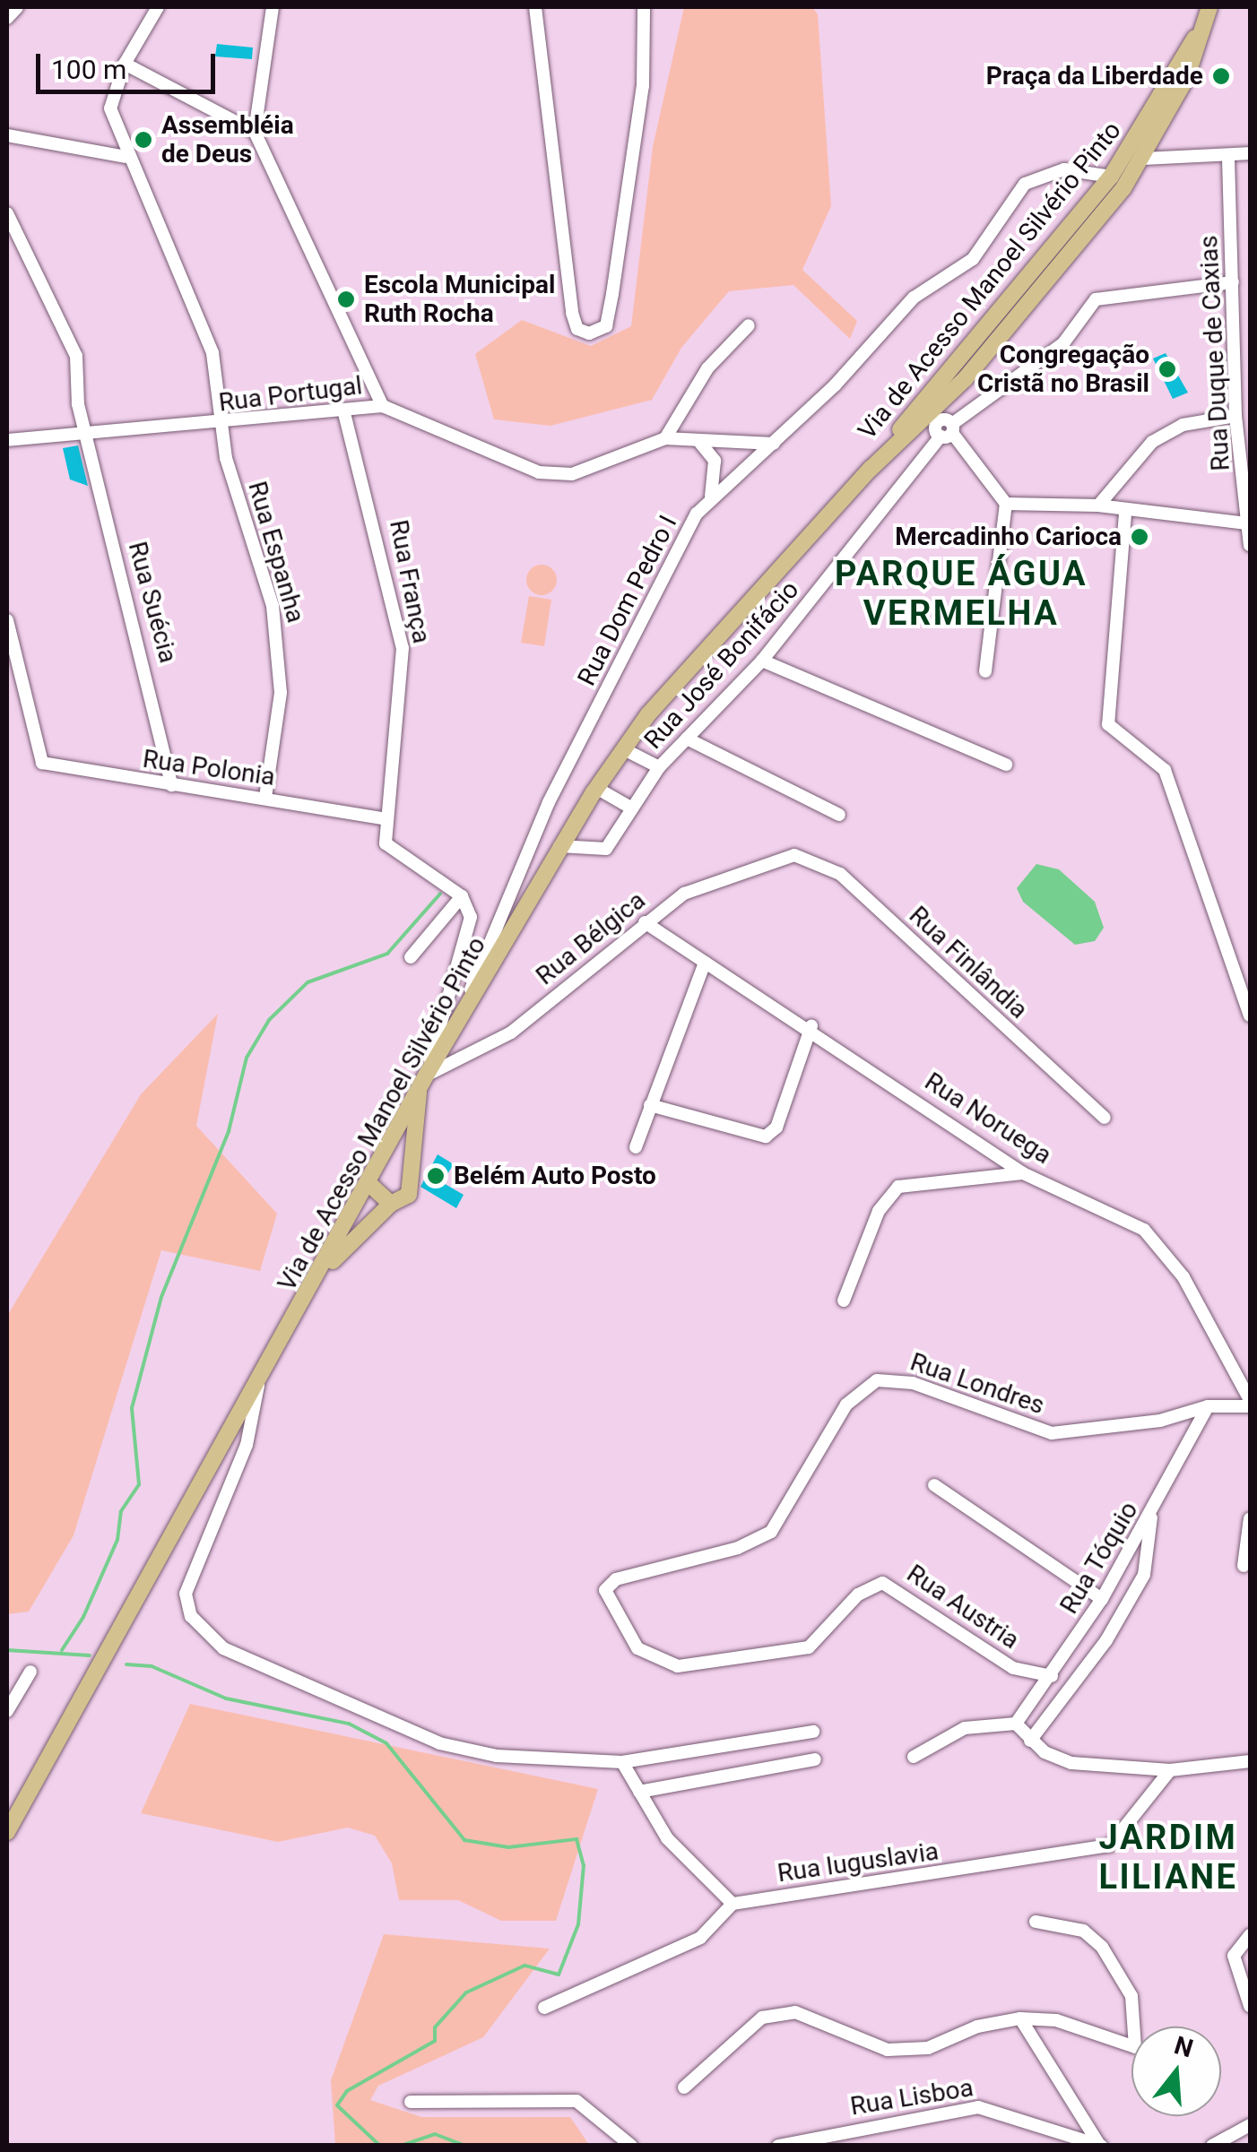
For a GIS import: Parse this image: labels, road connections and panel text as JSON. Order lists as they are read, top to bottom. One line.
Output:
{"streets":{"main road":["Via de Acesso Manoel Silvério Pinto"],"street":["Rua Duque de Caxias","Rua Portugal","Rua Espanha","Rua França","Rua Dom Pedro I","Rua Suécia","Rua José Bonifácio","Rua Polonia","Rua Bélgica","Rua Finlândia","Rua Noruega","Rua Londres","Rua Tóquio","Rua Austria","Rua Iuguslavia","Rua Lisboa"]},"crossings":[["Via de Acesso Manoel Silvério Pinto","Rua Dom Pedro I"],["Via de Acesso Manoel Silvério Pinto","Rua José Bonifácio"],["Via de Acesso Manoel Silvério Pinto","Rua Bélgica"],["Rua Duque de Caxias","Rua José Bonifácio"],["Rua Portugal","Rua Espanha"],["Rua Portugal","Rua França"],["Rua Portugal","Rua Dom Pedro I"],["Rua Portugal","Rua Suécia"],["Rua Espanha","Rua Polonia"],["Rua França","Rua Polonia"],["Rua Suécia","Rua Polonia"],["Rua Bélgica","Rua Finlândia"],["Rua Bélgica","Rua Noruega"],["Rua Noruega","Rua Londres"],["Rua Londres","Rua Tóquio"],["Rua Londres","Rua Austria"],["Rua Tóquio","Rua Austria"]],"districts":["PARQUE ÁGUA VERMELHA","JARDIM LILIANE"],"places":["Praça da Liberdade","Assembléia de Deus","Escola Municipal Ruth Rocha","Congregação Cristã no Brasil","Mercadinho Carioca","Belém Auto Posto"],"scale_bar":"100 m","north":"top"}
